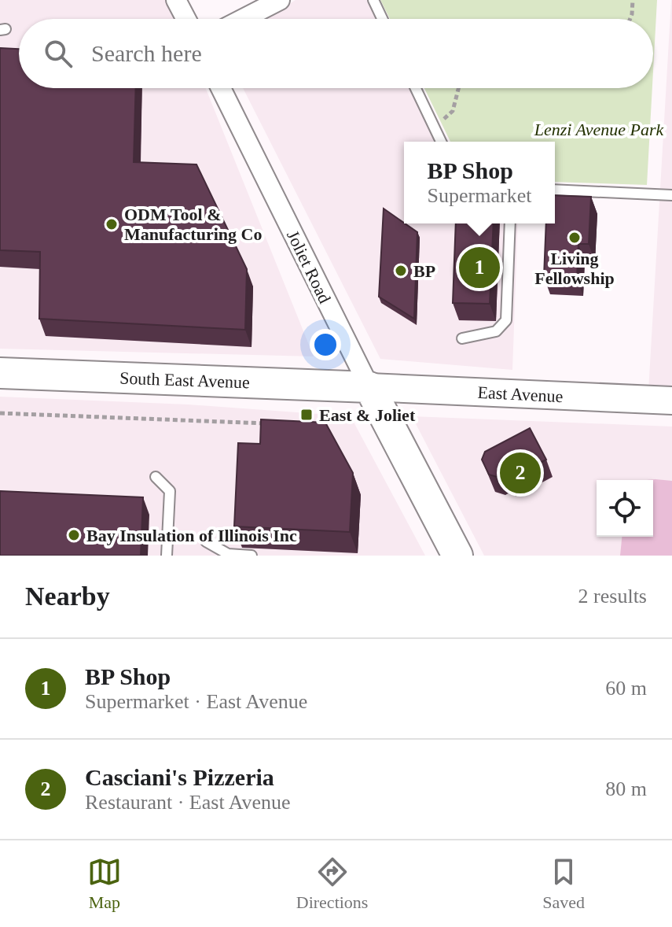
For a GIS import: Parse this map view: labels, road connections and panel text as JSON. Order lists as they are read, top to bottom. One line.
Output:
{"streets":{"main road":["Joliet Road","South East Avenue"],"street":["East Avenue"]},"crossings":[["Joliet Road","South East Avenue"],["Joliet Road","East Avenue"],["South East Avenue","East Avenue"]],"parks":["Lenzi Avenue Park"],"places":{"other":["ODM Tool & Manufacturing Co","Living Fellowship","BP","Bay Insulation of Illinois Inc"],"transit":["East & Joliet"]},"page":{"search":"Search here","popup":["BP Shop","Supermarket"],"pins":["1","2"],"heading":["Nearby","2 results"],"list":[{"mark":"1","name":"BP Shop","note":"Supermarket · East Avenue","value":"60 m"},{"mark":"2","name":"Casciani's Pizzeria","note":"Restaurant · East Avenue","value":"80 m"}],"nav":["Map","Directions","Saved"]}}
